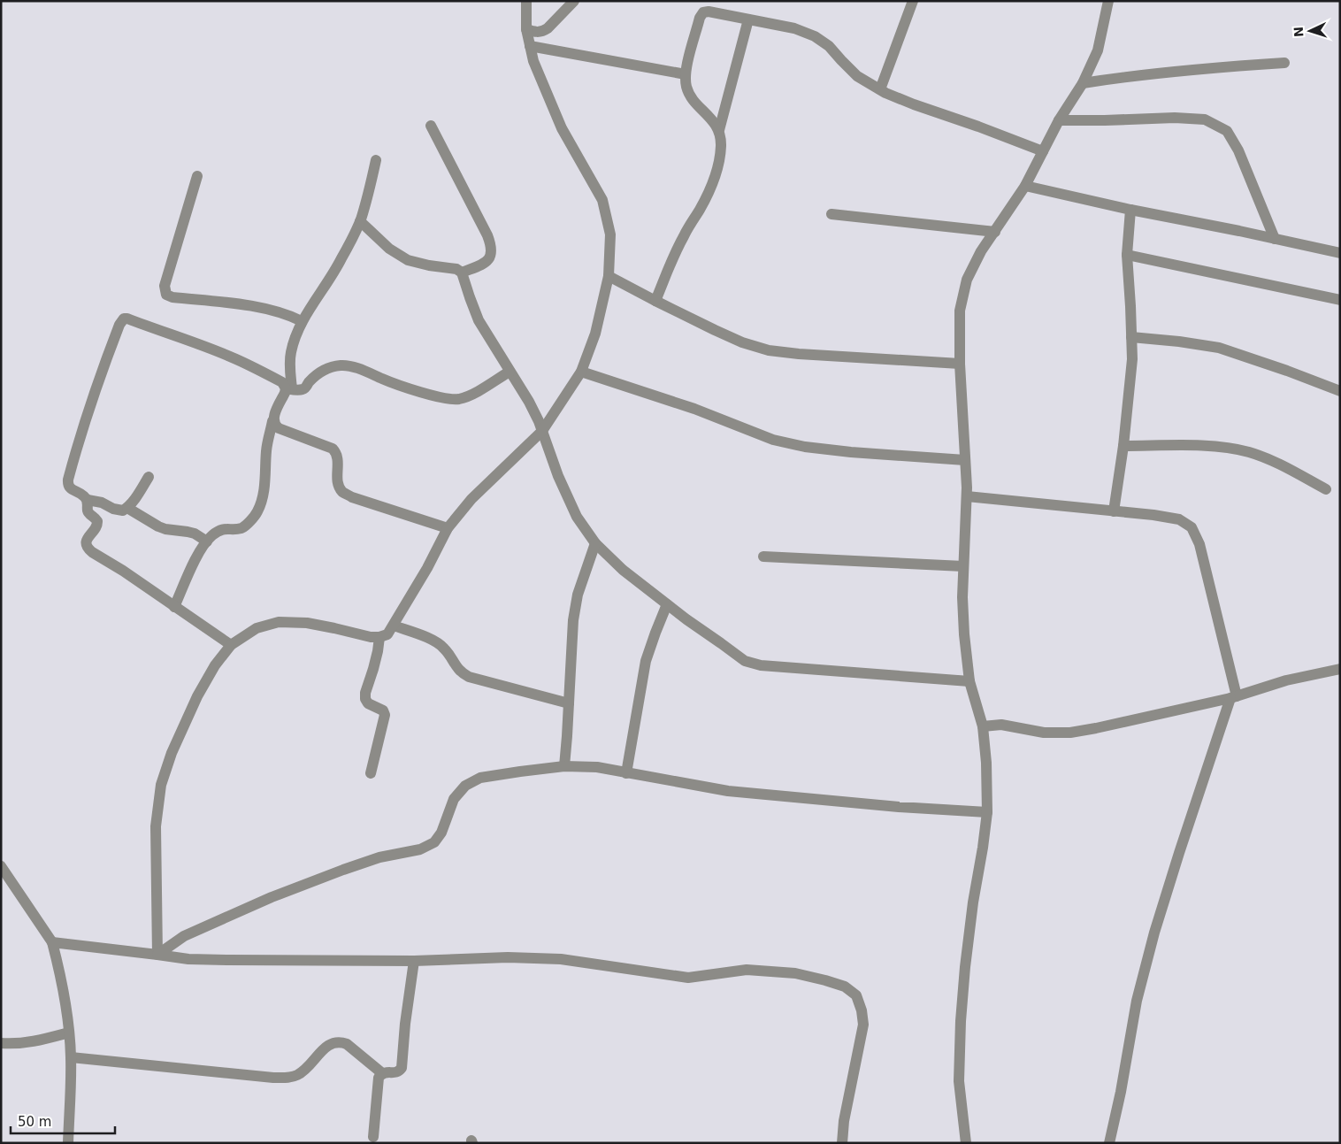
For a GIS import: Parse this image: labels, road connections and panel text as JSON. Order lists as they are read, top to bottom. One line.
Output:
{"scale_bar":"50 m","north":"left"}
